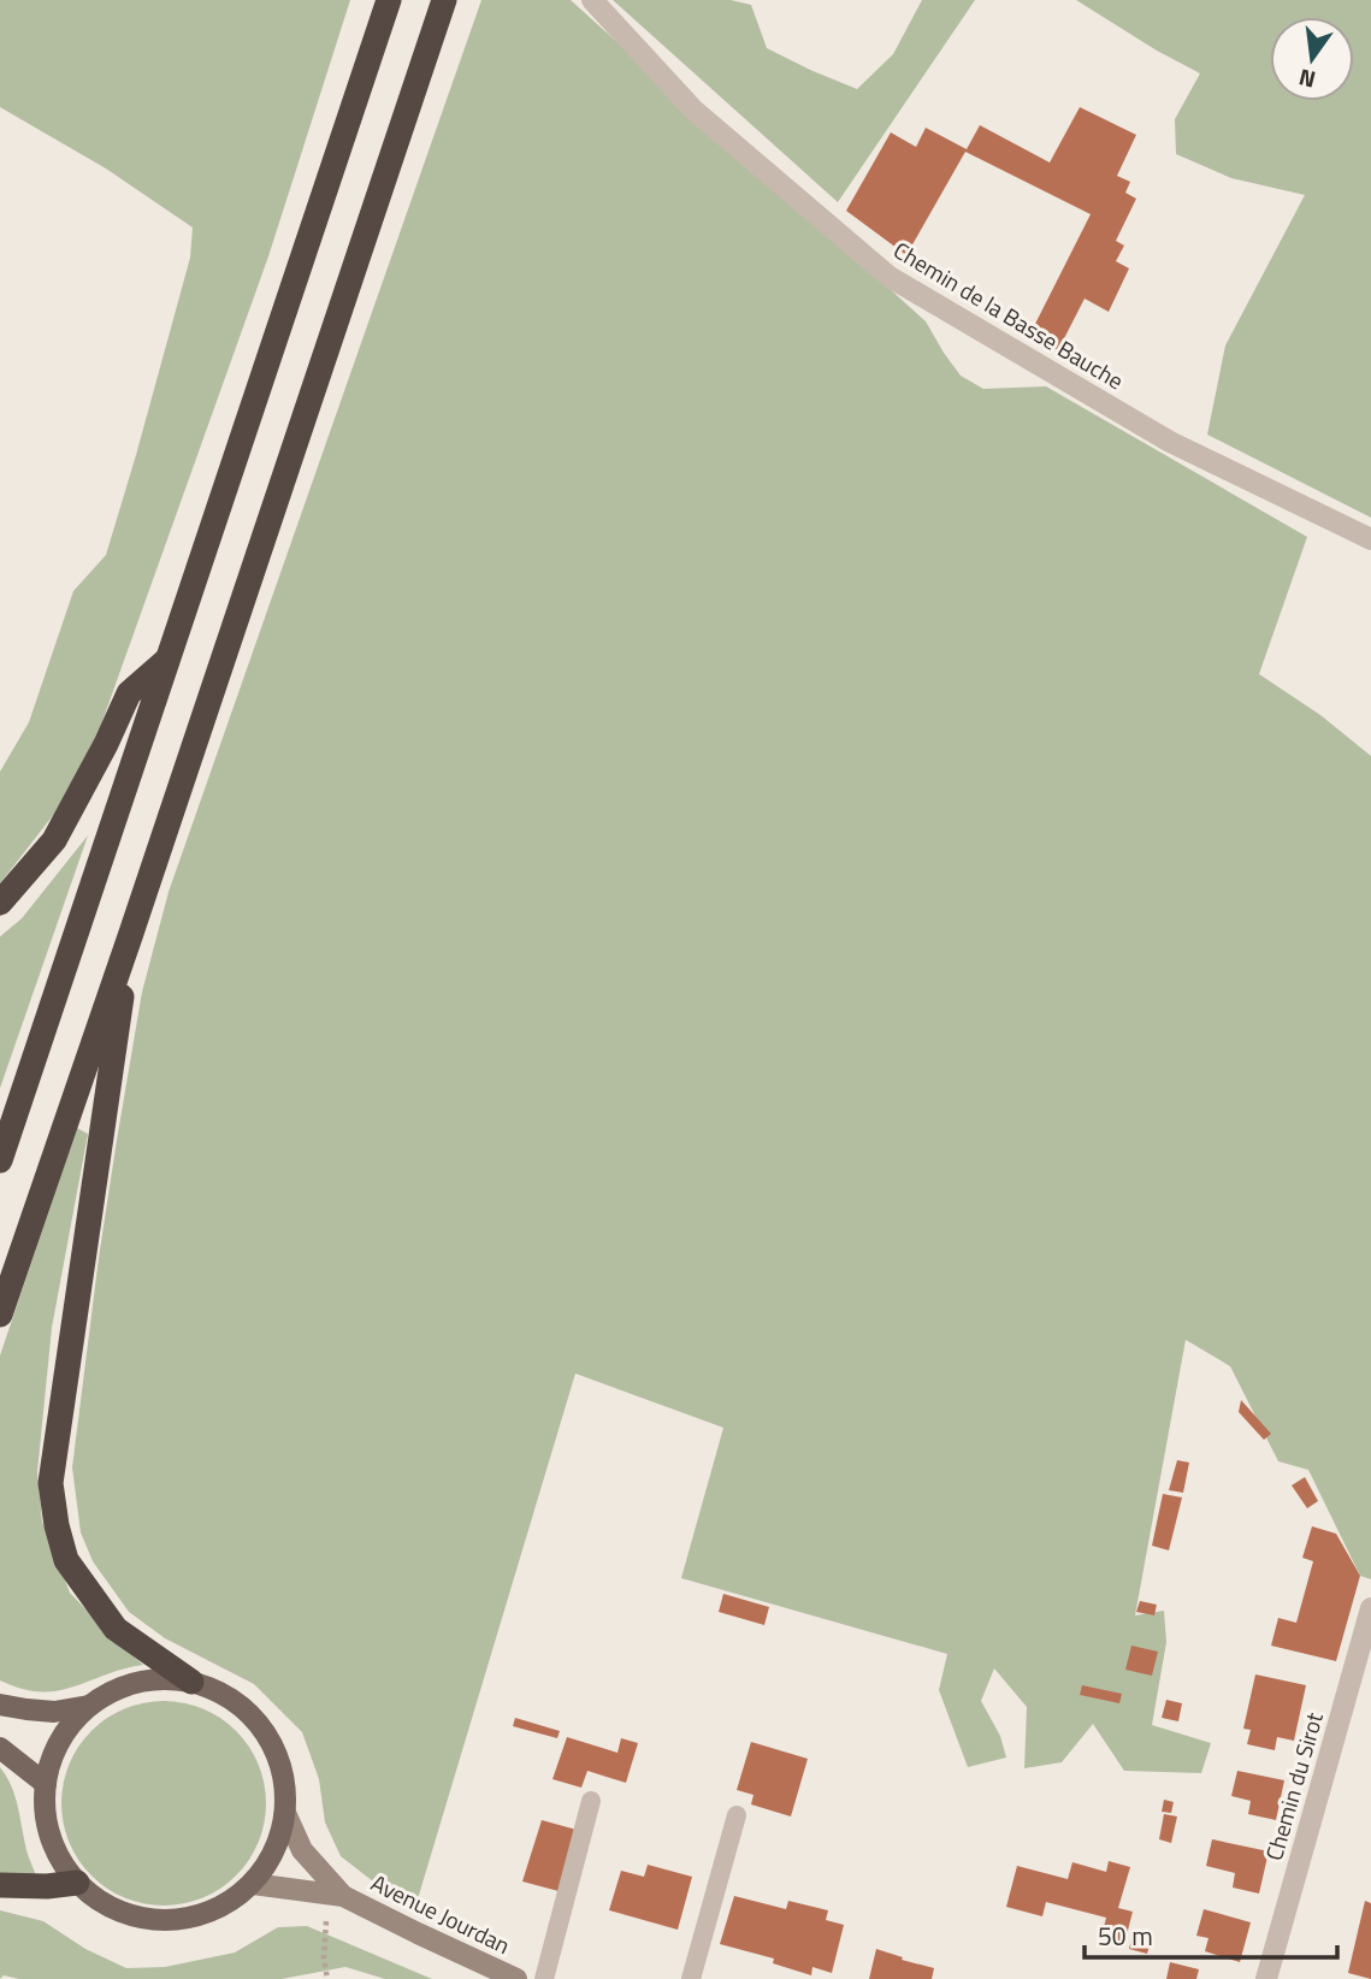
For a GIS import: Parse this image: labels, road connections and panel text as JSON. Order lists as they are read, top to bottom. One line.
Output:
{"streets":{"main road":["Avenue Jourdan"],"street":["Chemin de la Basse Bauche","Chemin du Sirot"]},"scale_bar":"50 m","north":"bottom"}
